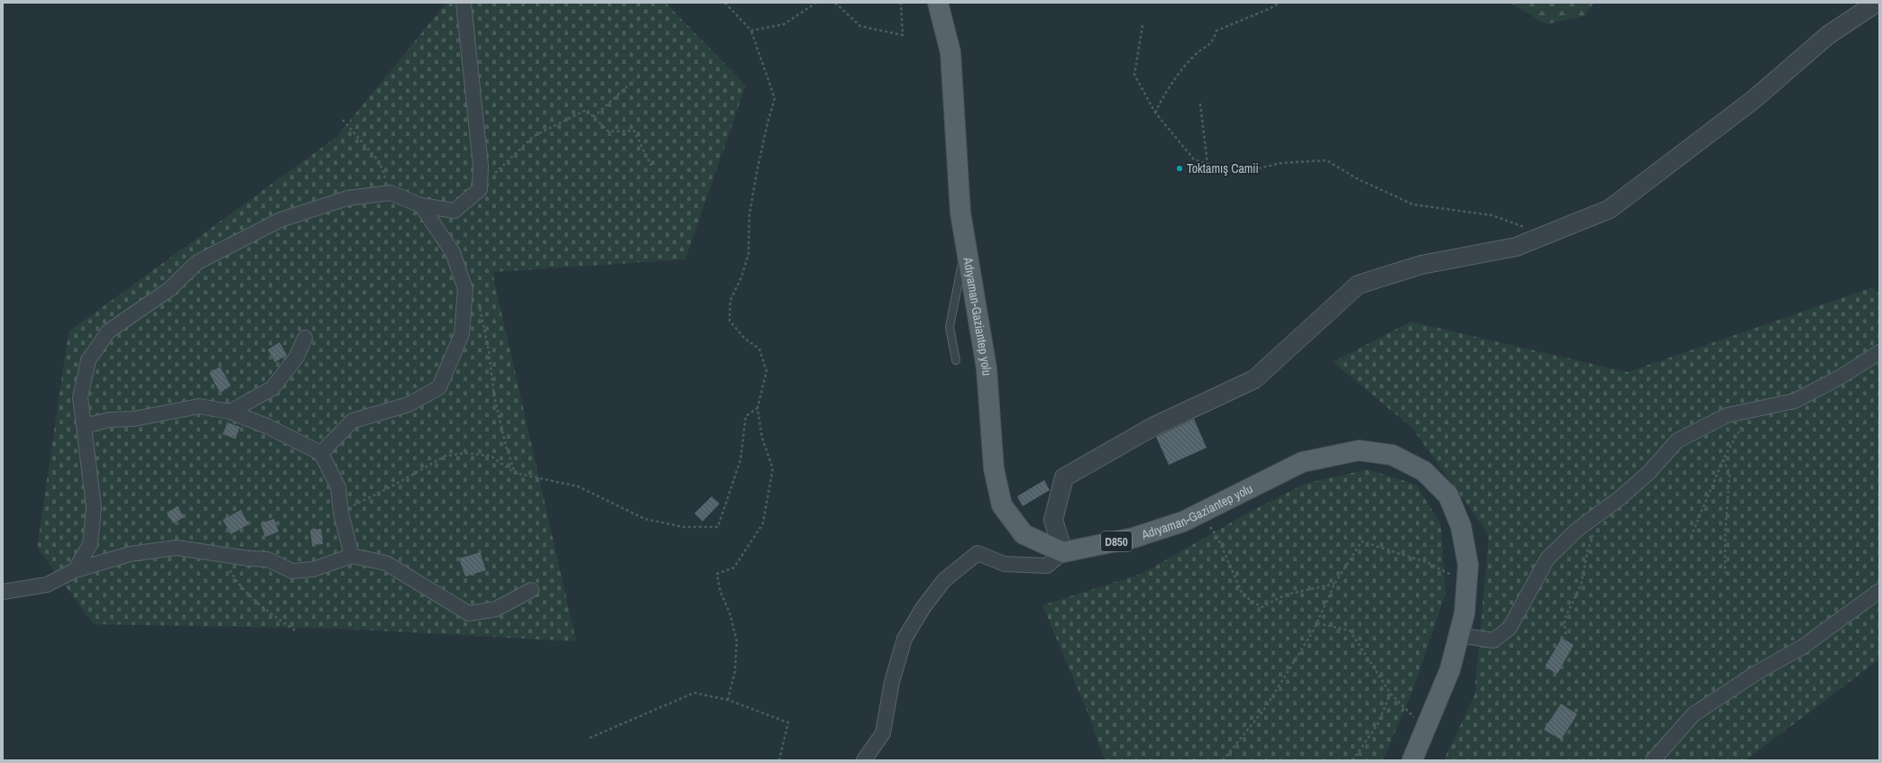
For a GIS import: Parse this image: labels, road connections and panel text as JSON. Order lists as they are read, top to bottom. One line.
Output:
{"streets":{"main road":["Adıyaman-Gaziantep yolu","D850"]},"places":["Toktamış Camii"]}
